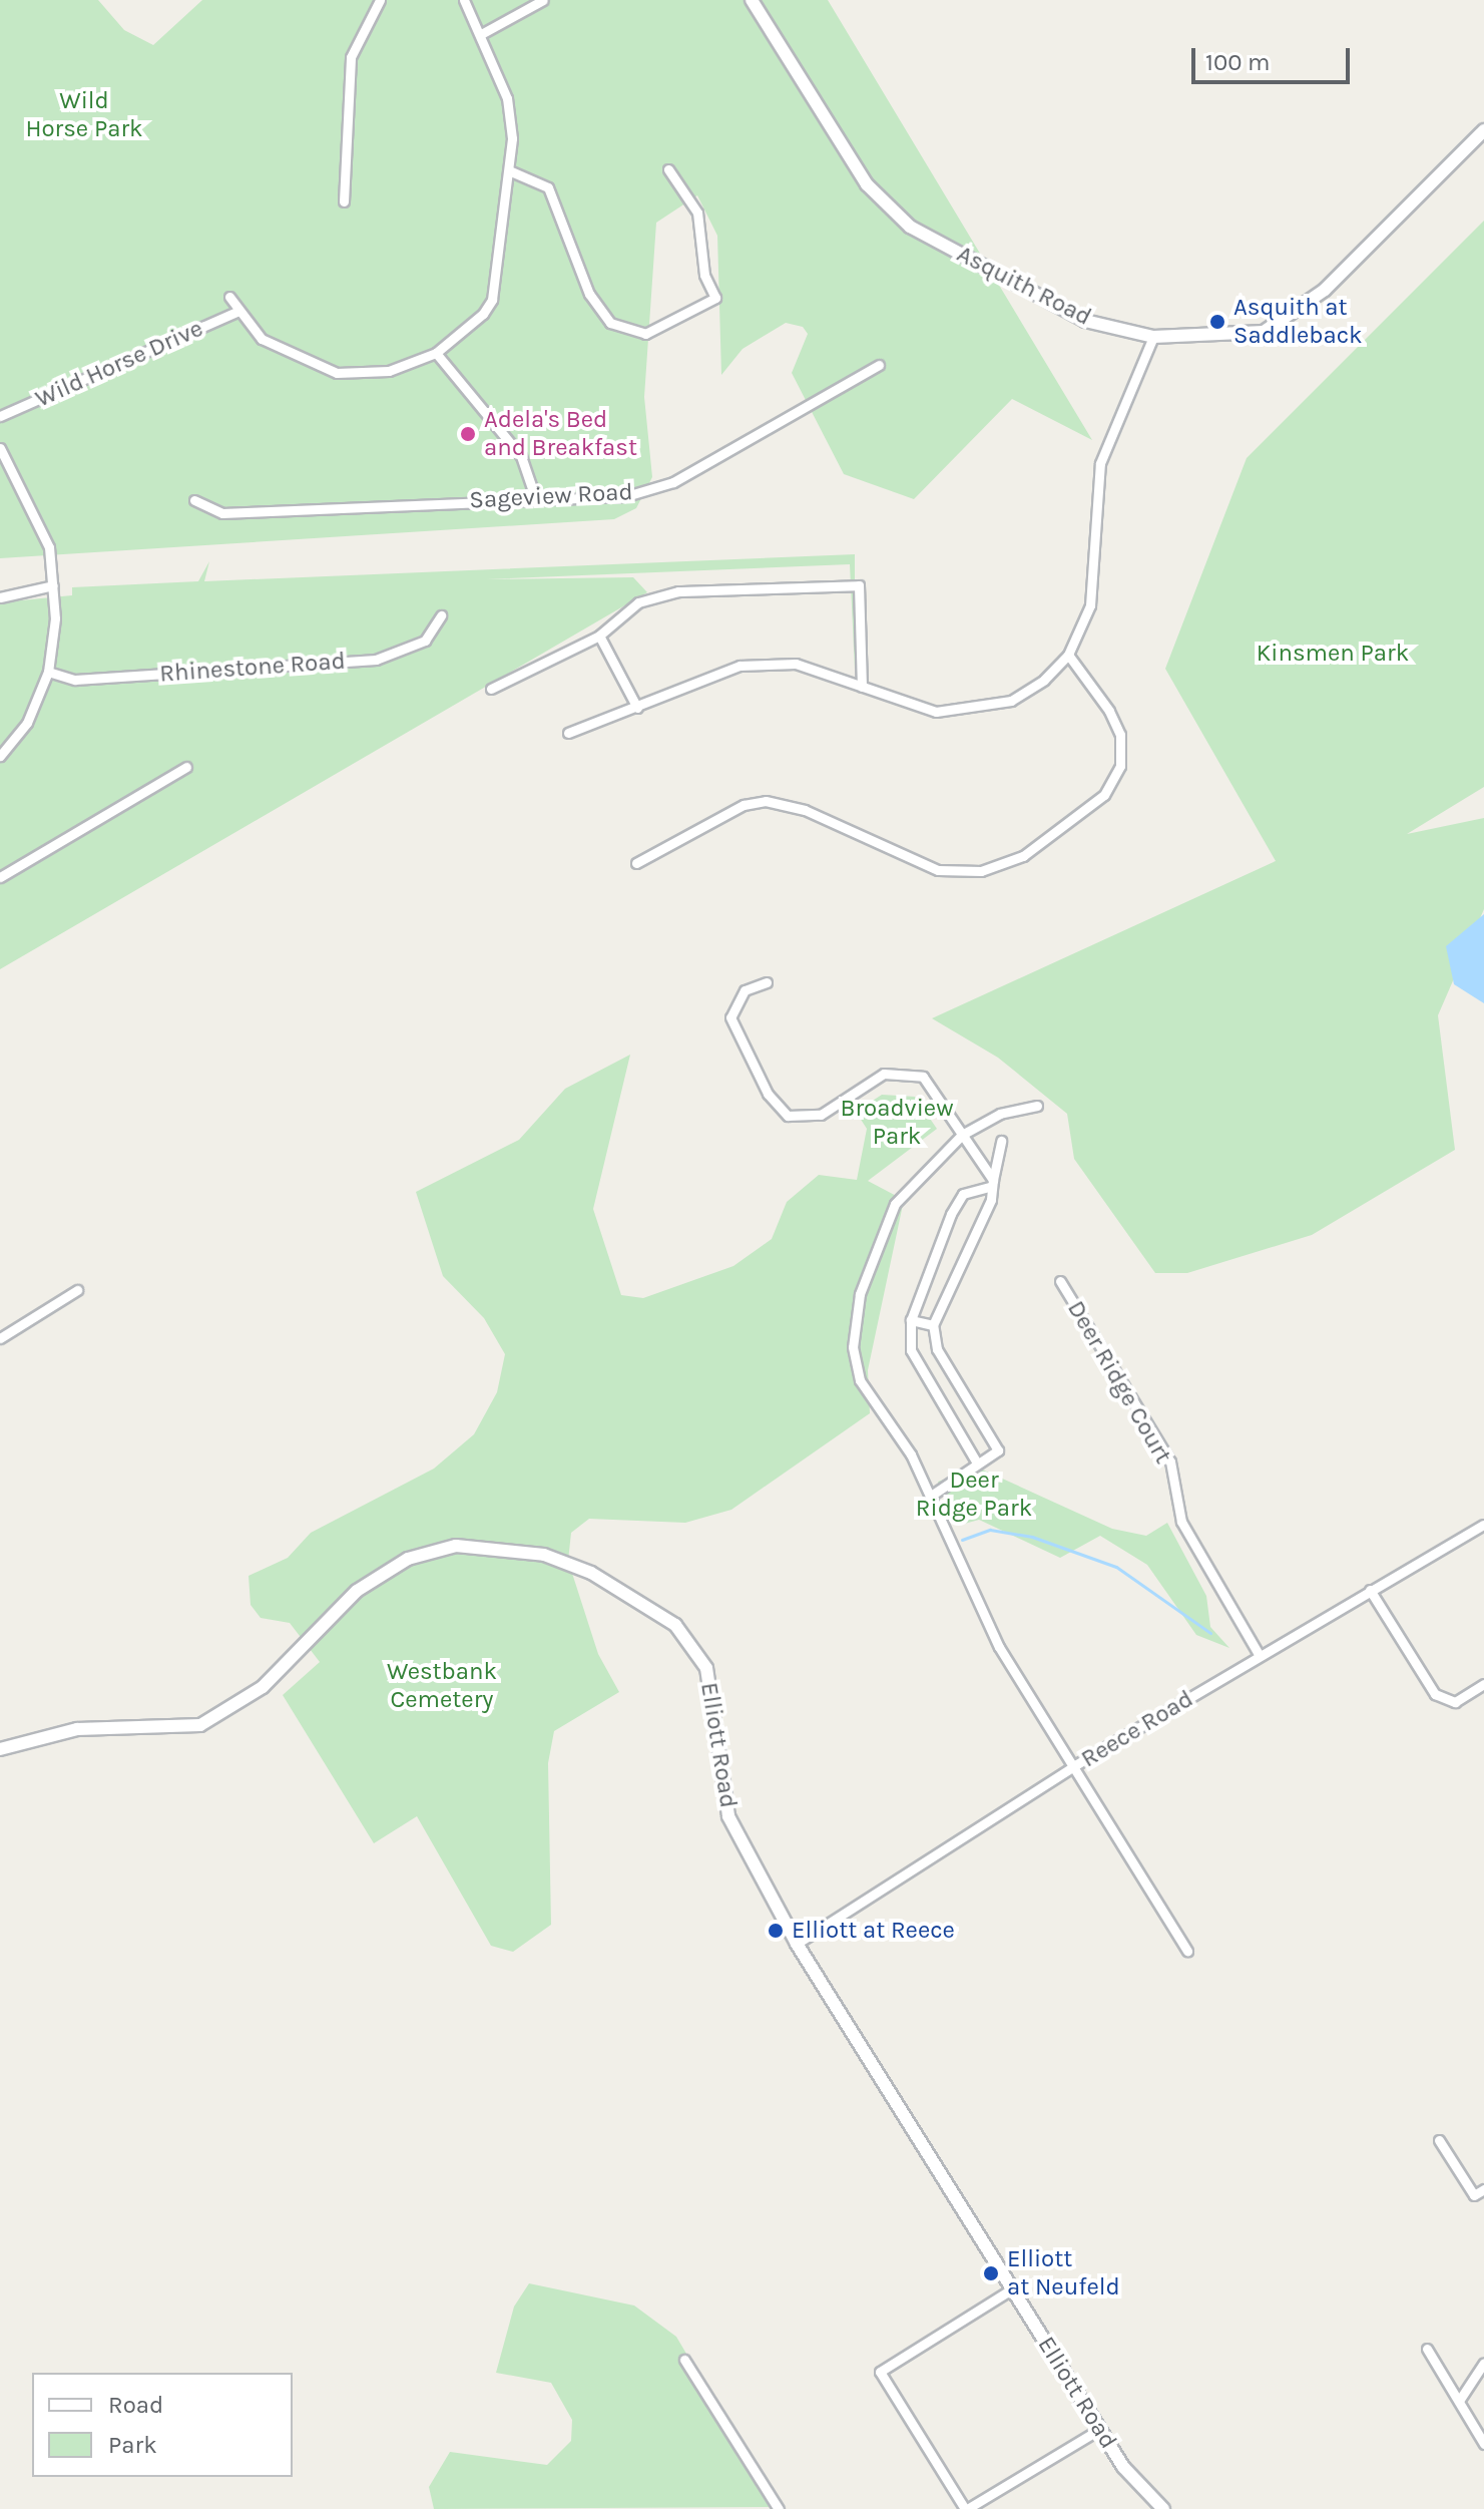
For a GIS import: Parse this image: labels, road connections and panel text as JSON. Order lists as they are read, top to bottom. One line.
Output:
{"streets":{"street":["Asquith Road","Wild Horse Drive","Sageview Road","Rhinestone Road","Deer Ridge Court","Reece Road","Elliott Road"]},"crossings":[["Deer Ridge Court","Reece Road"],["Reece Road","Elliott Road"]],"parks":["Wild Horse Park","Kinsmen Park","Broadview Park","Deer Ridge Park","Westbank Cemetery"],"places":["Asquith at Saddleback","Adela's Bed and Breakfast","Elliott at Reece","Elliott at Neufeld"],"legend":["Road","Park"],"scale_bar":"100 m"}
